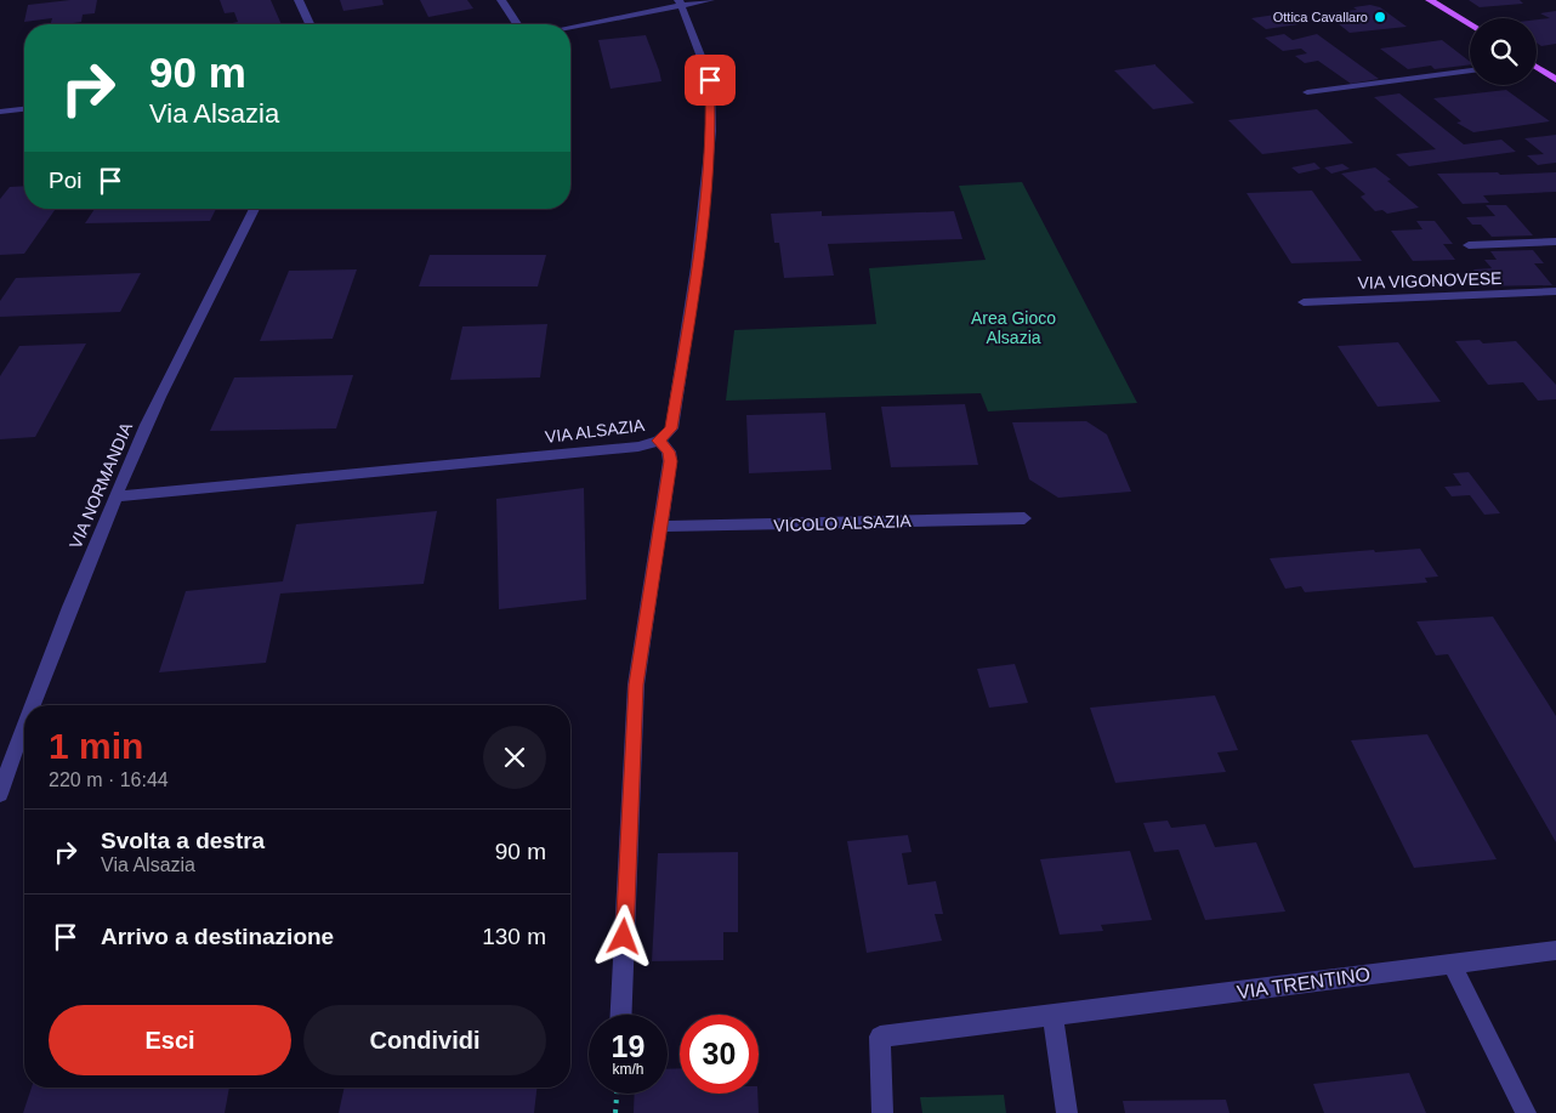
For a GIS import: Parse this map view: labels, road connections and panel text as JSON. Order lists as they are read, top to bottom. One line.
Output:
{"streets":{"street":["VIA VIGONOVESE","VIA ALSAZIA","VIA NORMANDIA","VICOLO ALSAZIA","VIA TRENTINO"]},"crossings":[["VIA ALSAZIA","VIA NORMANDIA"]],"parks":["Area Gioco Alsazia"],"places":["Ottica Cavallaro"],"page":{"turn":["90 m","Via Alsazia"],"then":"Poi","heading":["1 min","220 m · 16:44"],"list":[{"name":"Svolta a destra","note":"Via Alsazia","value":"90 m"},{"name":"Arrivo a destinazione","value":"130 m"}],"buttons":["Esci","Condividi"],"speed":"19 km/h","limit":"30"}}
